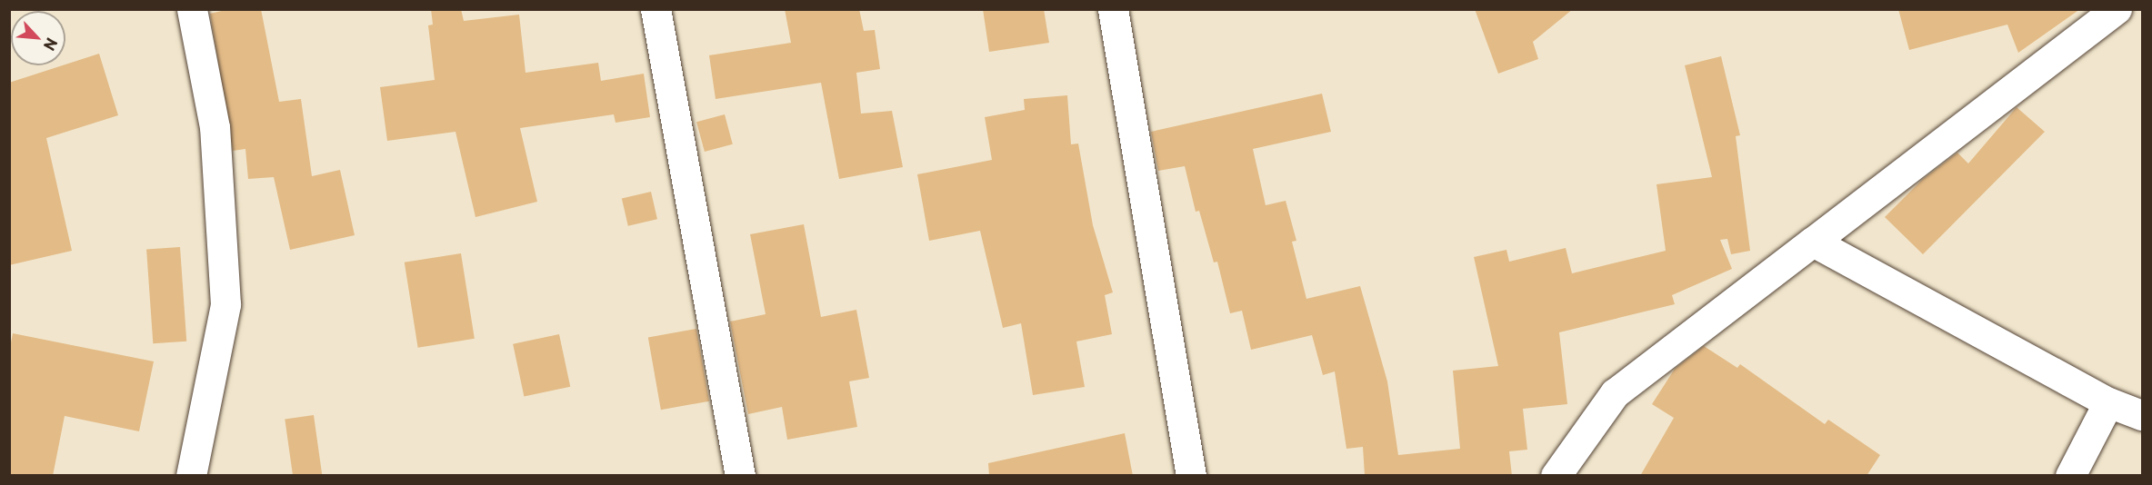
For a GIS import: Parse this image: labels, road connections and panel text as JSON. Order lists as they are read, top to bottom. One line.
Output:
{"north":"bottom right"}
